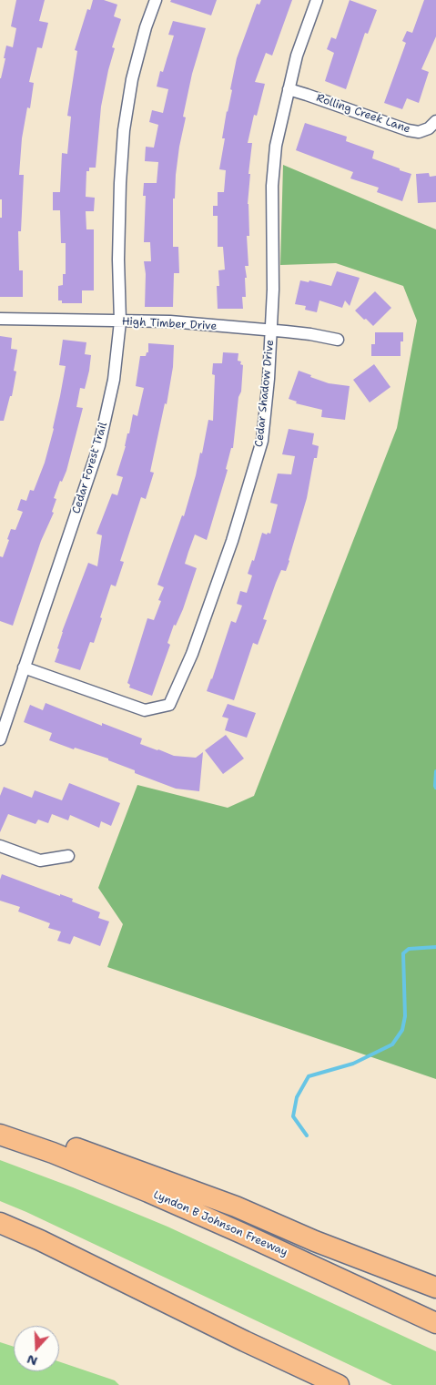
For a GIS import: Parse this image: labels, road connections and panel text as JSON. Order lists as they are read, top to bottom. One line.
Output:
{"streets":{"highway":["Lyndon B Johnson Freeway"],"street":["Rolling Creek Lane","High Timber Drive","Cedar Shadow Drive","Cedar Forest Trail"]},"crossings":[["Rolling Creek Lane","Cedar Shadow Drive"],["High Timber Drive","Cedar Shadow Drive"],["High Timber Drive","Cedar Forest Trail"],["Cedar Shadow Drive","Cedar Forest Trail"]],"north":"bottom"}
